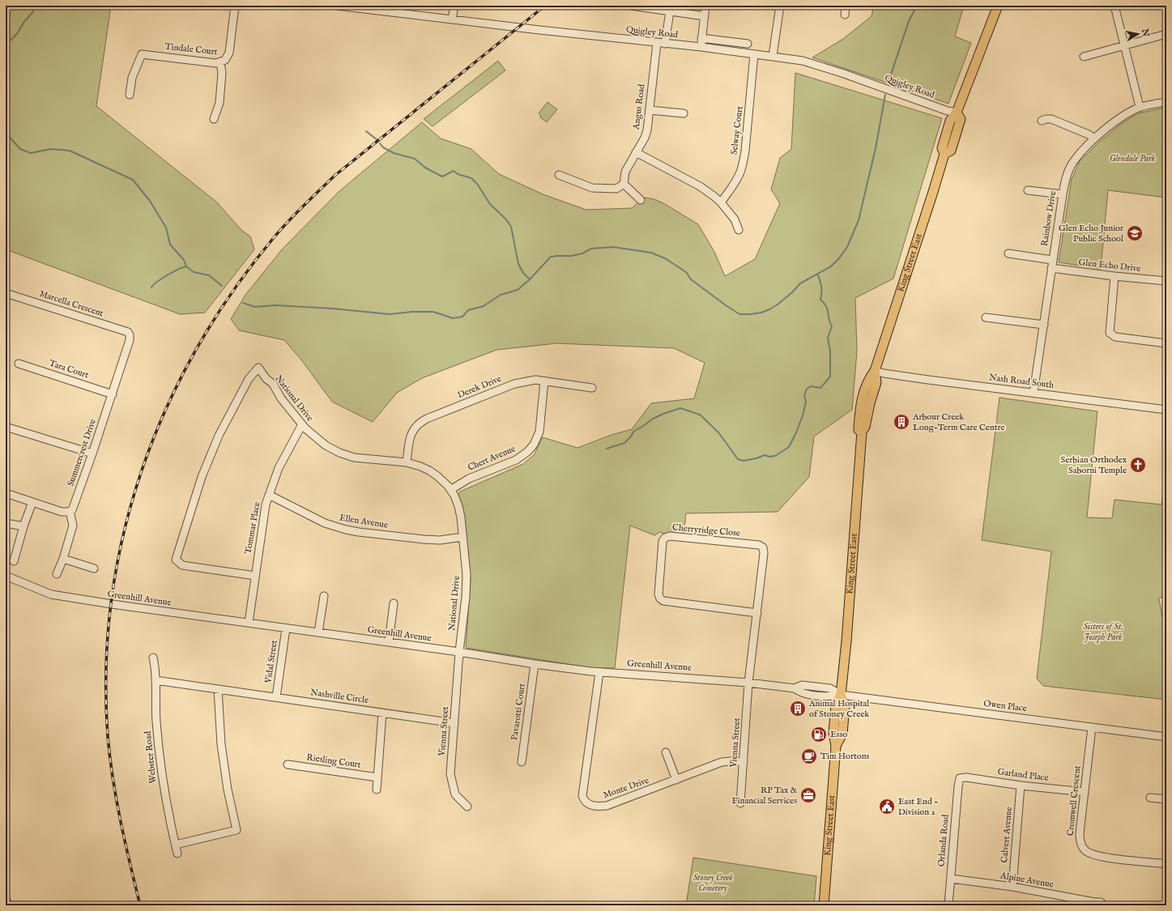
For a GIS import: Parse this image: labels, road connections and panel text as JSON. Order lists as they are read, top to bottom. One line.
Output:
{"streets":{"main road":["King Street East"],"street":["Quigley Road","Tindale Court","Angus Road","Selway Court","Rainbow Drive","Glen Echo Drive","Marcella Crescent","Tara Court","Nash Road South","Derek Drive","National Drive","Summercrest Drive","Chert Avenue","Ellen Avenue","Tommar Place","Cherryridge Close","Greenhill Avenue","Vidal Street","Nashville Circle","Owen Place","Pavarotti Court","Vienna Street","Webster Road","Riesling Court","Garland Place","Monte Drive","Cromwell Crescent","Calvert Avenue","Orlanda Road","Alpine Avenue"]},"crossings":[["Quigley Road","Angus Road"],["Quigley Road","Selway Court"],["Quigley Road","King Street East"],["Rainbow Drive","Glen Echo Drive"],["Rainbow Drive","Nash Road South"],["King Street East","Nash Road South"],["King Street East","Greenhill Avenue"],["King Street East","Owen Place"],["Marcella Crescent","Summercrest Drive"],["Tara Court","Summercrest Drive"],["Derek Drive","National Drive"],["Derek Drive","Chert Avenue"],["National Drive","Chert Avenue"],["National Drive","Ellen Avenue"],["National Drive","Tommar Place"],["National Drive","Greenhill Avenue"],["National Drive","Vienna Street"],["Ellen Avenue","Tommar Place"],["Tommar Place","Greenhill Avenue"],["Cherryridge Close","Greenhill Avenue"],["Cherryridge Close","Vienna Street"],["Greenhill Avenue","Vidal Street"],["Greenhill Avenue","Owen Place"],["Greenhill Avenue","Pavarotti Court"],["Greenhill Avenue","Vienna Street"],["Greenhill Avenue","Monte Drive"],["Vidal Street","Nashville Circle"],["Nashville Circle","Vienna Street"],["Nashville Circle","Webster Road"],["Owen Place","Cromwell Crescent"],["Vienna Street","Monte Drive"],["Garland Place","Cromwell Crescent"],["Garland Place","Calvert Avenue"],["Garland Place","Orlanda Road"],["Calvert Avenue","Alpine Avenue"],["Orlanda Road","Alpine Avenue"]],"parks":["Glendale Park","Sisters of St. Joseph Park","Stoney Creek Cemetery"],"places":{"school or university":["Glen Echo Junior Public School"],"building":["Arbour Creek Long-Term Care Centre","Animal Hospital of Stoney Creek"],"church":["Serbian Orthodex Saborni Temple"],"fuel station":["Esso"],"cafe":["Tim Hortons"],"office":["RP Tax & Financial Services"],"public building":["East End - Division 2"]},"north":"right"}
